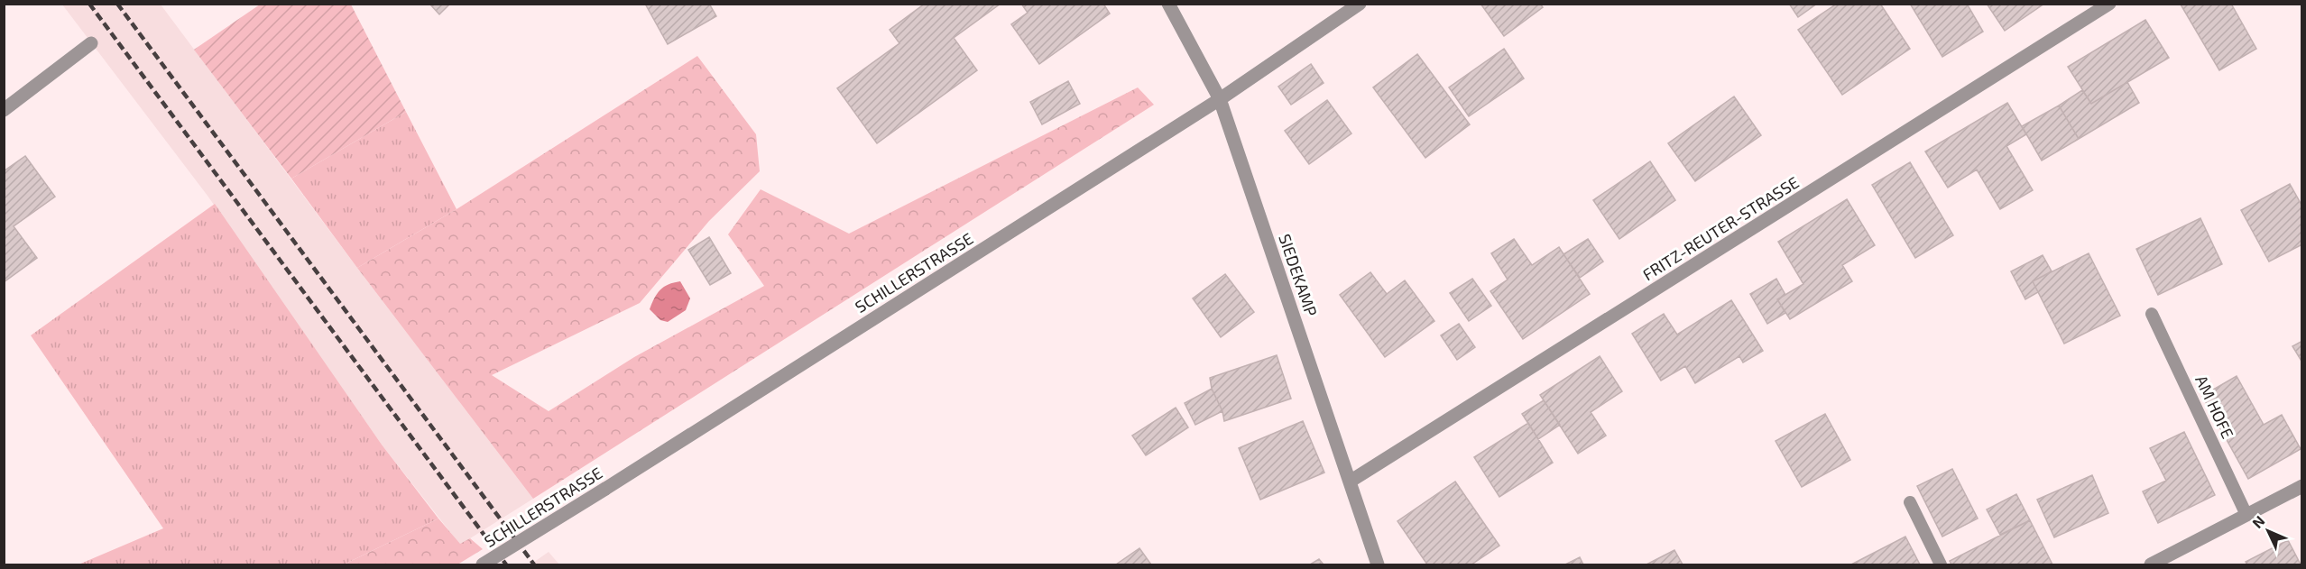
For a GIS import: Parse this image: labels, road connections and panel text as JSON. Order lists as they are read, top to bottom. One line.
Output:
{"streets":{"street":["FRITZ-REUTER-STRASSE","SCHILLERSTRASSE","SIEDEKAMP"],"lane":["AM HOFE"]},"crossings":[["FRITZ-REUTER-STRASSE","SIEDEKAMP"],["SCHILLERSTRASSE","SIEDEKAMP"]],"north":"top left"}
